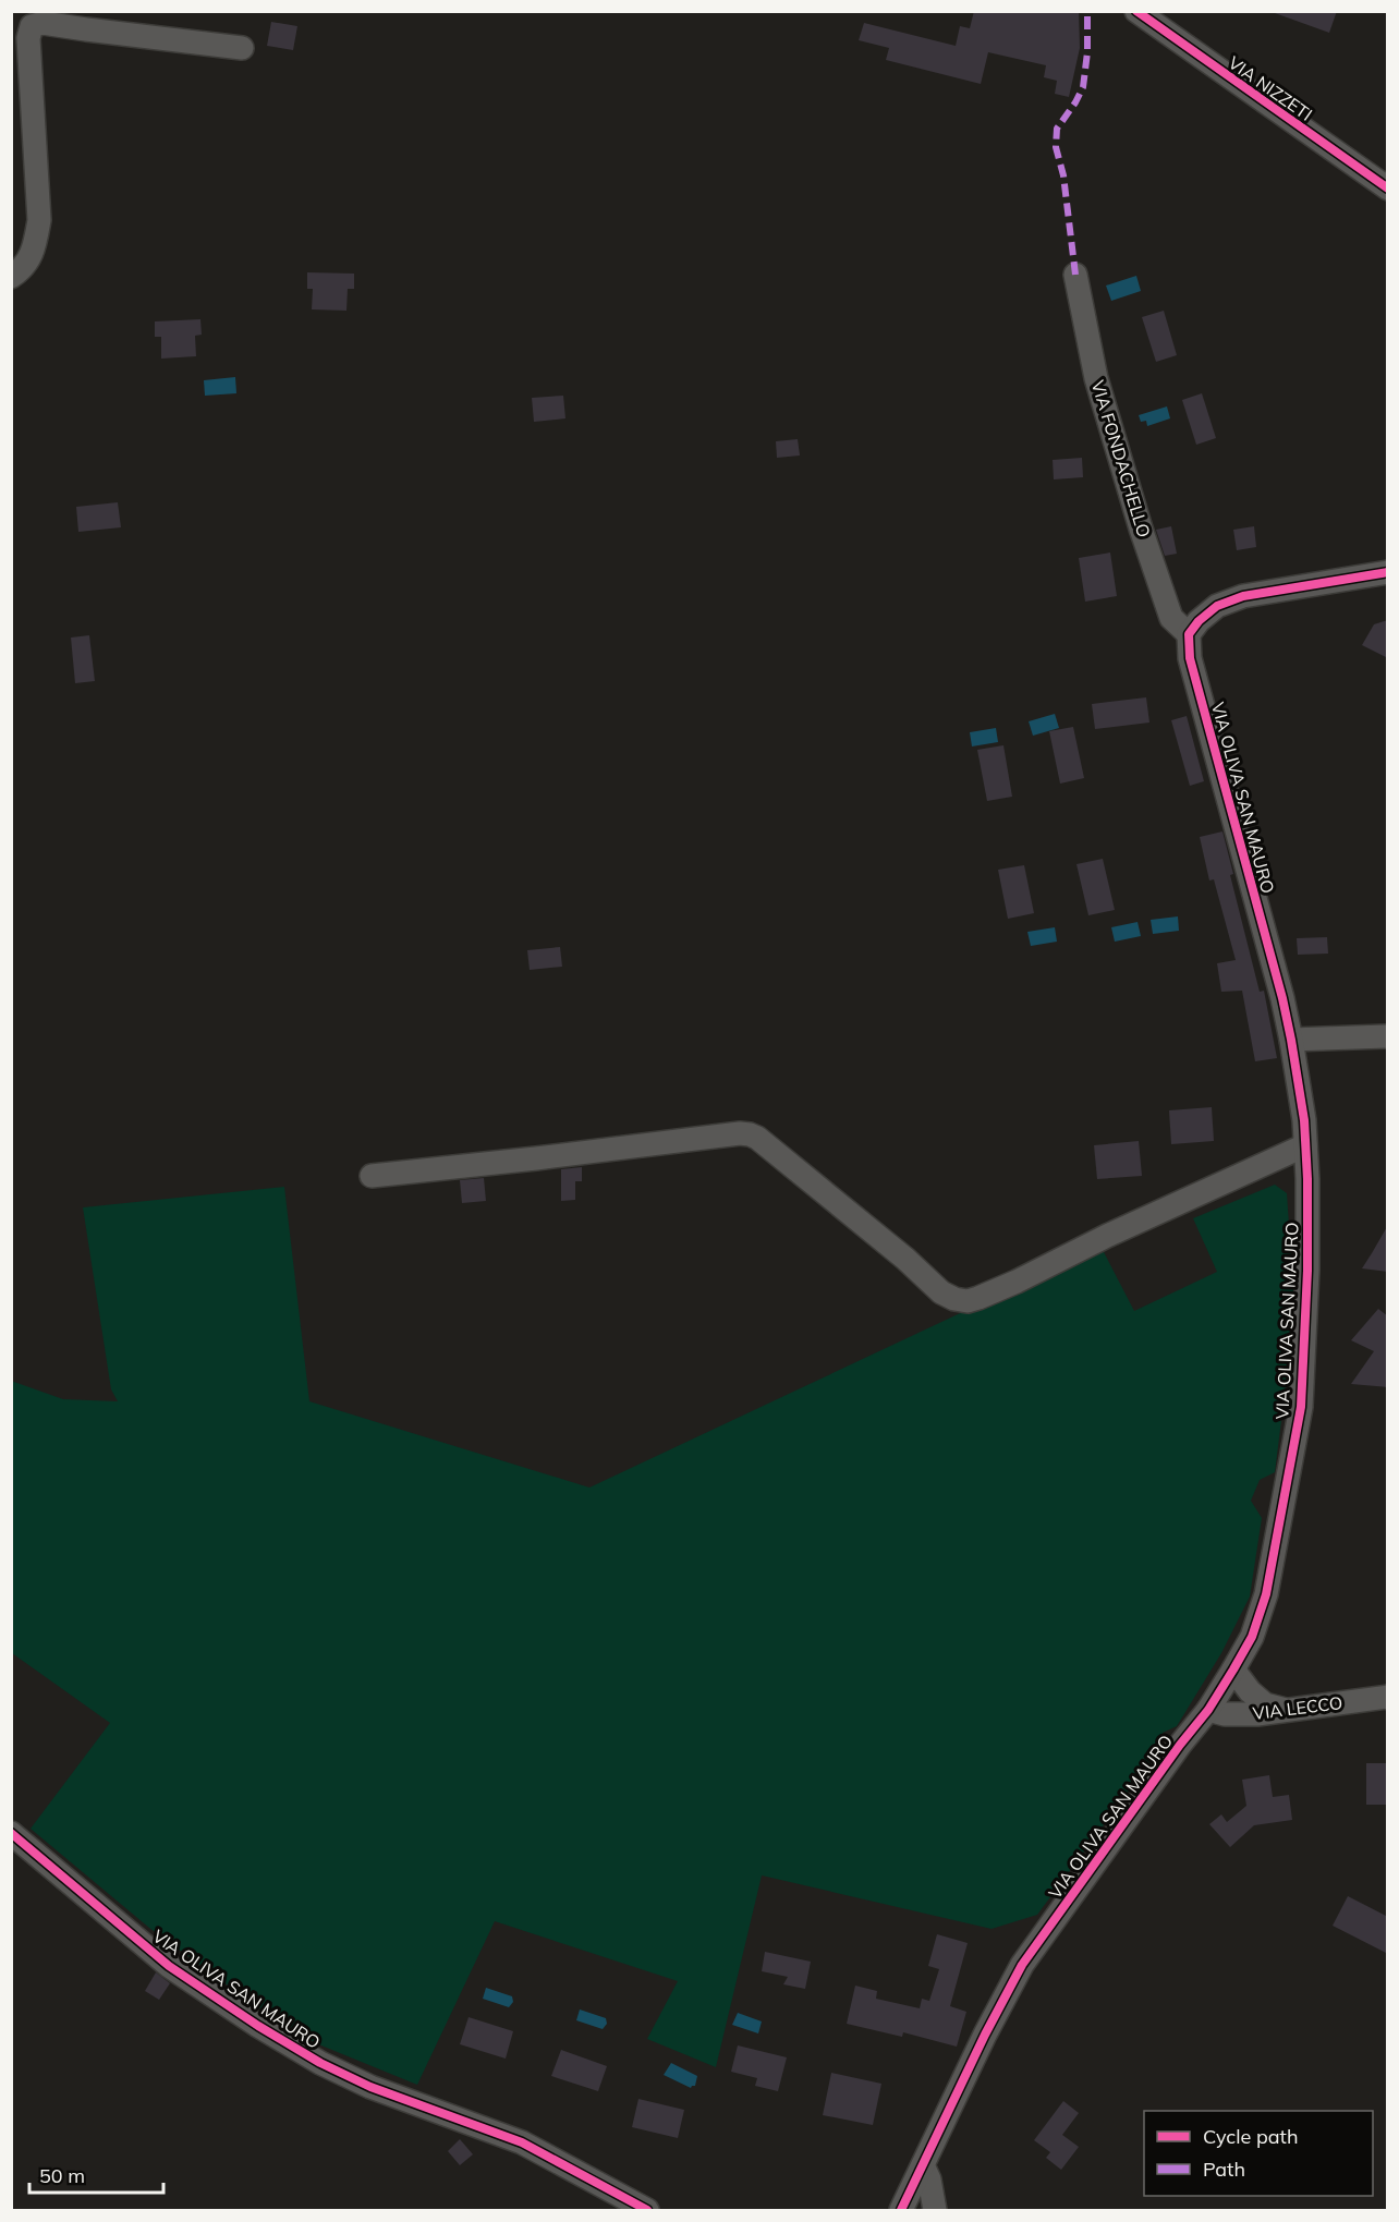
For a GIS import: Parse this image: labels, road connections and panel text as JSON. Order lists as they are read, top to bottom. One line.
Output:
{"streets":{"street":["VIA NIZZETI","VIA FONDACHELLO","VIA OLIVA SAN MAURO","VIA LECCO"]},"crossings":[["VIA FONDACHELLO","VIA OLIVA SAN MAURO"],["VIA OLIVA SAN MAURO","VIA LECCO"]],"legend":["Cycle path","Path"],"scale_bar":"50 m"}
